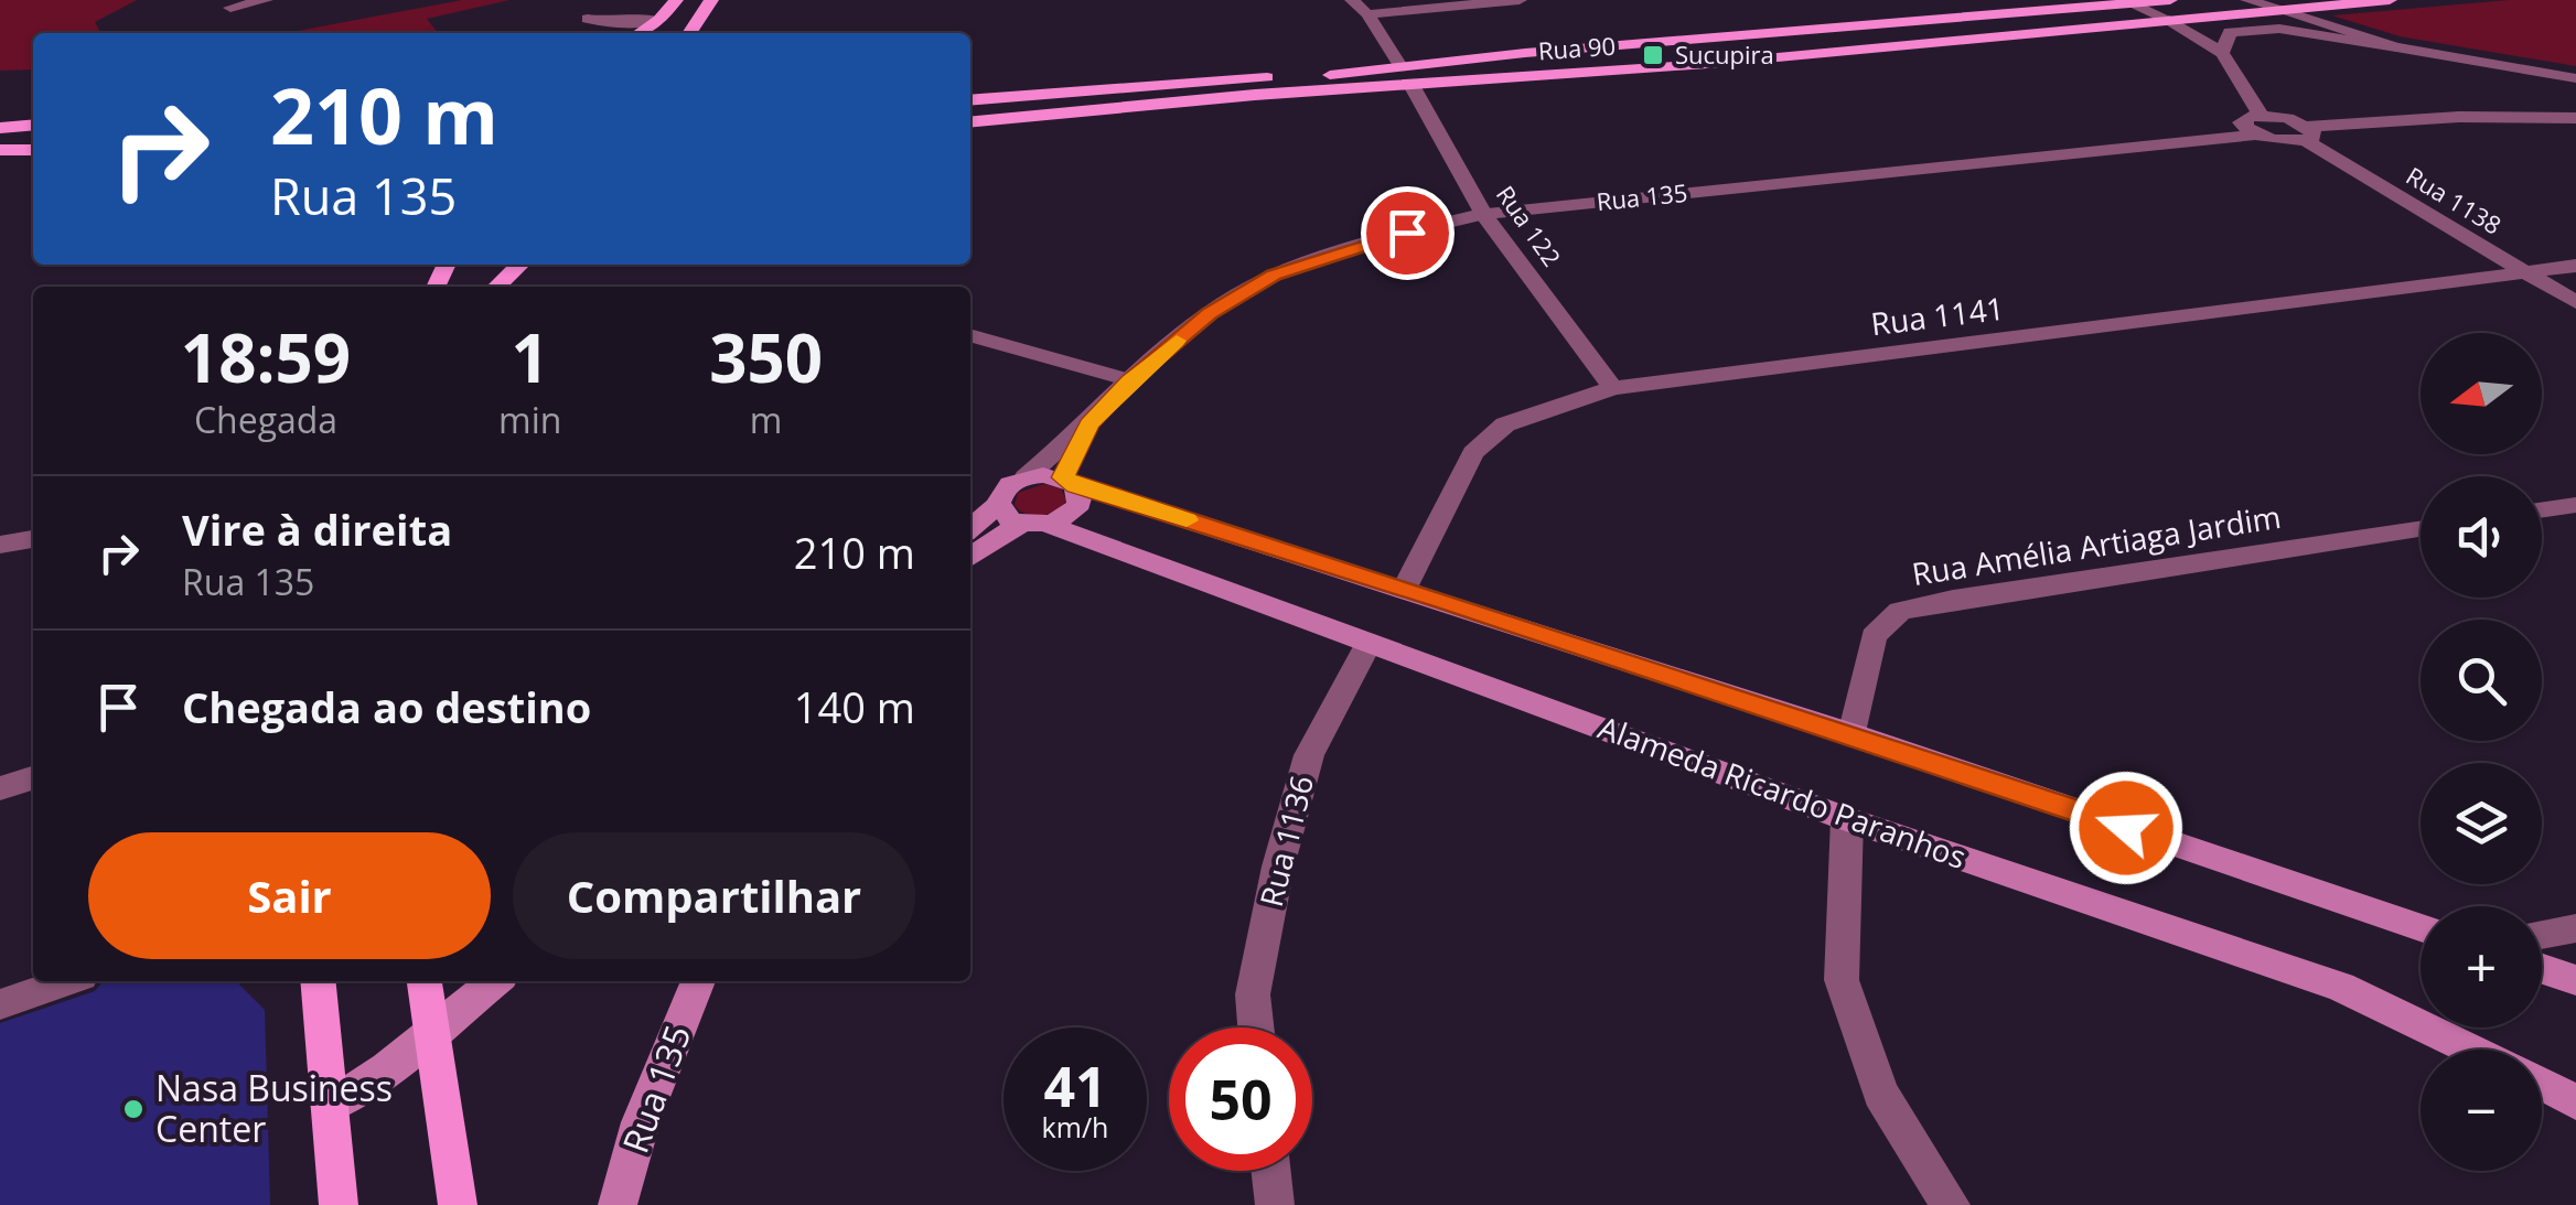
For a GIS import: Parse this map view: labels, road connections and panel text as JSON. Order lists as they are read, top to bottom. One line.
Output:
{"streets":{"main road":["Rua 90","Rua 135","Alameda Ricardo Paranhos"],"street":["Rua 1138","Rua 122","Rua 1141","Rua Amélia Artiaga Jardim","Rua 1136"]},"crossings":[["Rua 90","Rua 122"],["Rua 135","Rua 122"],["Rua 1138","Rua 1141"],["Rua 122","Rua 1141"],["Alameda Ricardo Paranhos","Rua 1136"]],"places":{"transit":["Sucupira"],"other":["Nasa Business Center"]},"north":"left","page":{"turn":["210 m","Rua 135"],"eta":["18:59","Chegada","1","min","350","m"],"map_buttons":["+","−"],"list":[{"name":"Vire à direita","note":"Rua 135","value":"210 m"},{"name":"Chegada ao destino","value":"140 m"}],"buttons":["Sair","Compartilhar"],"speed":"41 km/h","limit":"50"}}
